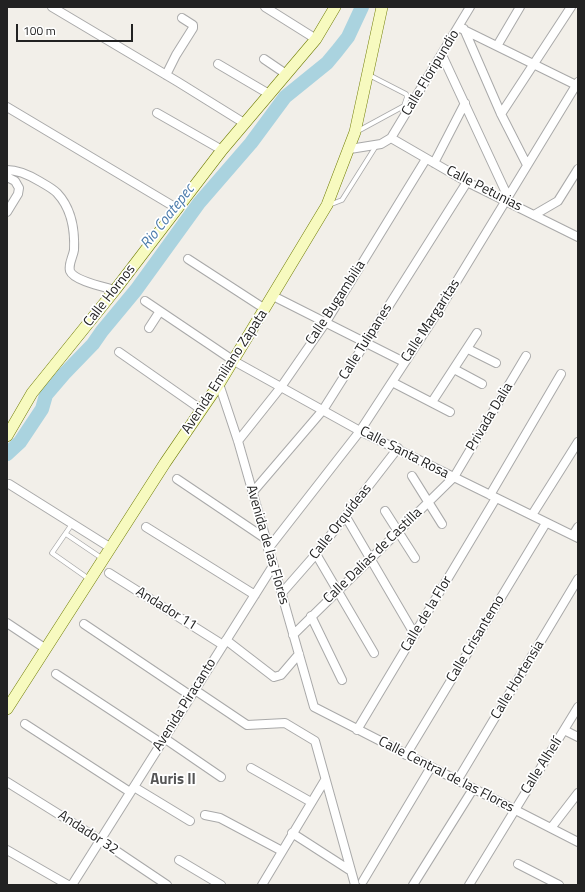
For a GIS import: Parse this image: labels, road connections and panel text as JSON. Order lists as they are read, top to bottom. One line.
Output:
{"streets":{"main road":["Calle Hornos","Avenida Emiliano Zapata"],"street":["Calle Floripundio","Calle Petunias","Calle Bugambilia","Calle Margaritas","Calle Tulipanes","Privada Dalia","Calle Santa Rosa","Calle Orquídeas","Avenida de las Flores","Calle Dalias de Castilla","Andador 11","Calle de la Flor","Calle Crisantemo","Calle Hortensia","Avenida Piracanto","Calle Alhelí","Calle Central de las Flores","Andador 32"]},"crossings":[["Calle Floripundio","Calle Petunias"],["Calle Petunias","Calle Bugambilia"],["Calle Petunias","Calle Margaritas"],["Calle Petunias","Calle Tulipanes"],["Calle Bugambilia","Calle Santa Rosa"],["Calle Bugambilia","Avenida de las Flores"],["Calle Margaritas","Calle Santa Rosa"],["Calle Margaritas","Avenida de las Flores"],["Calle Tulipanes","Calle Santa Rosa"],["Calle Tulipanes","Avenida de las Flores"],["Avenida Emiliano Zapata","Calle Santa Rosa"],["Avenida Emiliano Zapata","Avenida de las Flores"],["Privada Dalia","Calle Santa Rosa"],["Privada Dalia","Calle Dalias de Castilla"],["Calle Santa Rosa","Calle Orquídeas"],["Calle Santa Rosa","Calle Dalias de Castilla"],["Calle Santa Rosa","Calle de la Flor"],["Calle Santa Rosa","Calle Crisantemo"],["Calle Orquídeas","Avenida de las Flores"],["Avenida de las Flores","Calle Dalias de Castilla"],["Avenida de las Flores","Andador 11"],["Avenida de las Flores","Avenida Piracanto"],["Avenida de las Flores","Calle Central de las Flores"],["Andador 11","Avenida Piracanto"],["Calle de la Flor","Calle Central de las Flores"],["Calle Crisantemo","Calle Central de las Flores"],["Calle Hortensia","Calle Central de las Flores"],["Avenida Piracanto","Andador 32"],["Calle Alhelí","Calle Central de las Flores"]],"districts":["Auris II"],"water":["Rio Coatepec"],"scale_bar":"100 m"}
